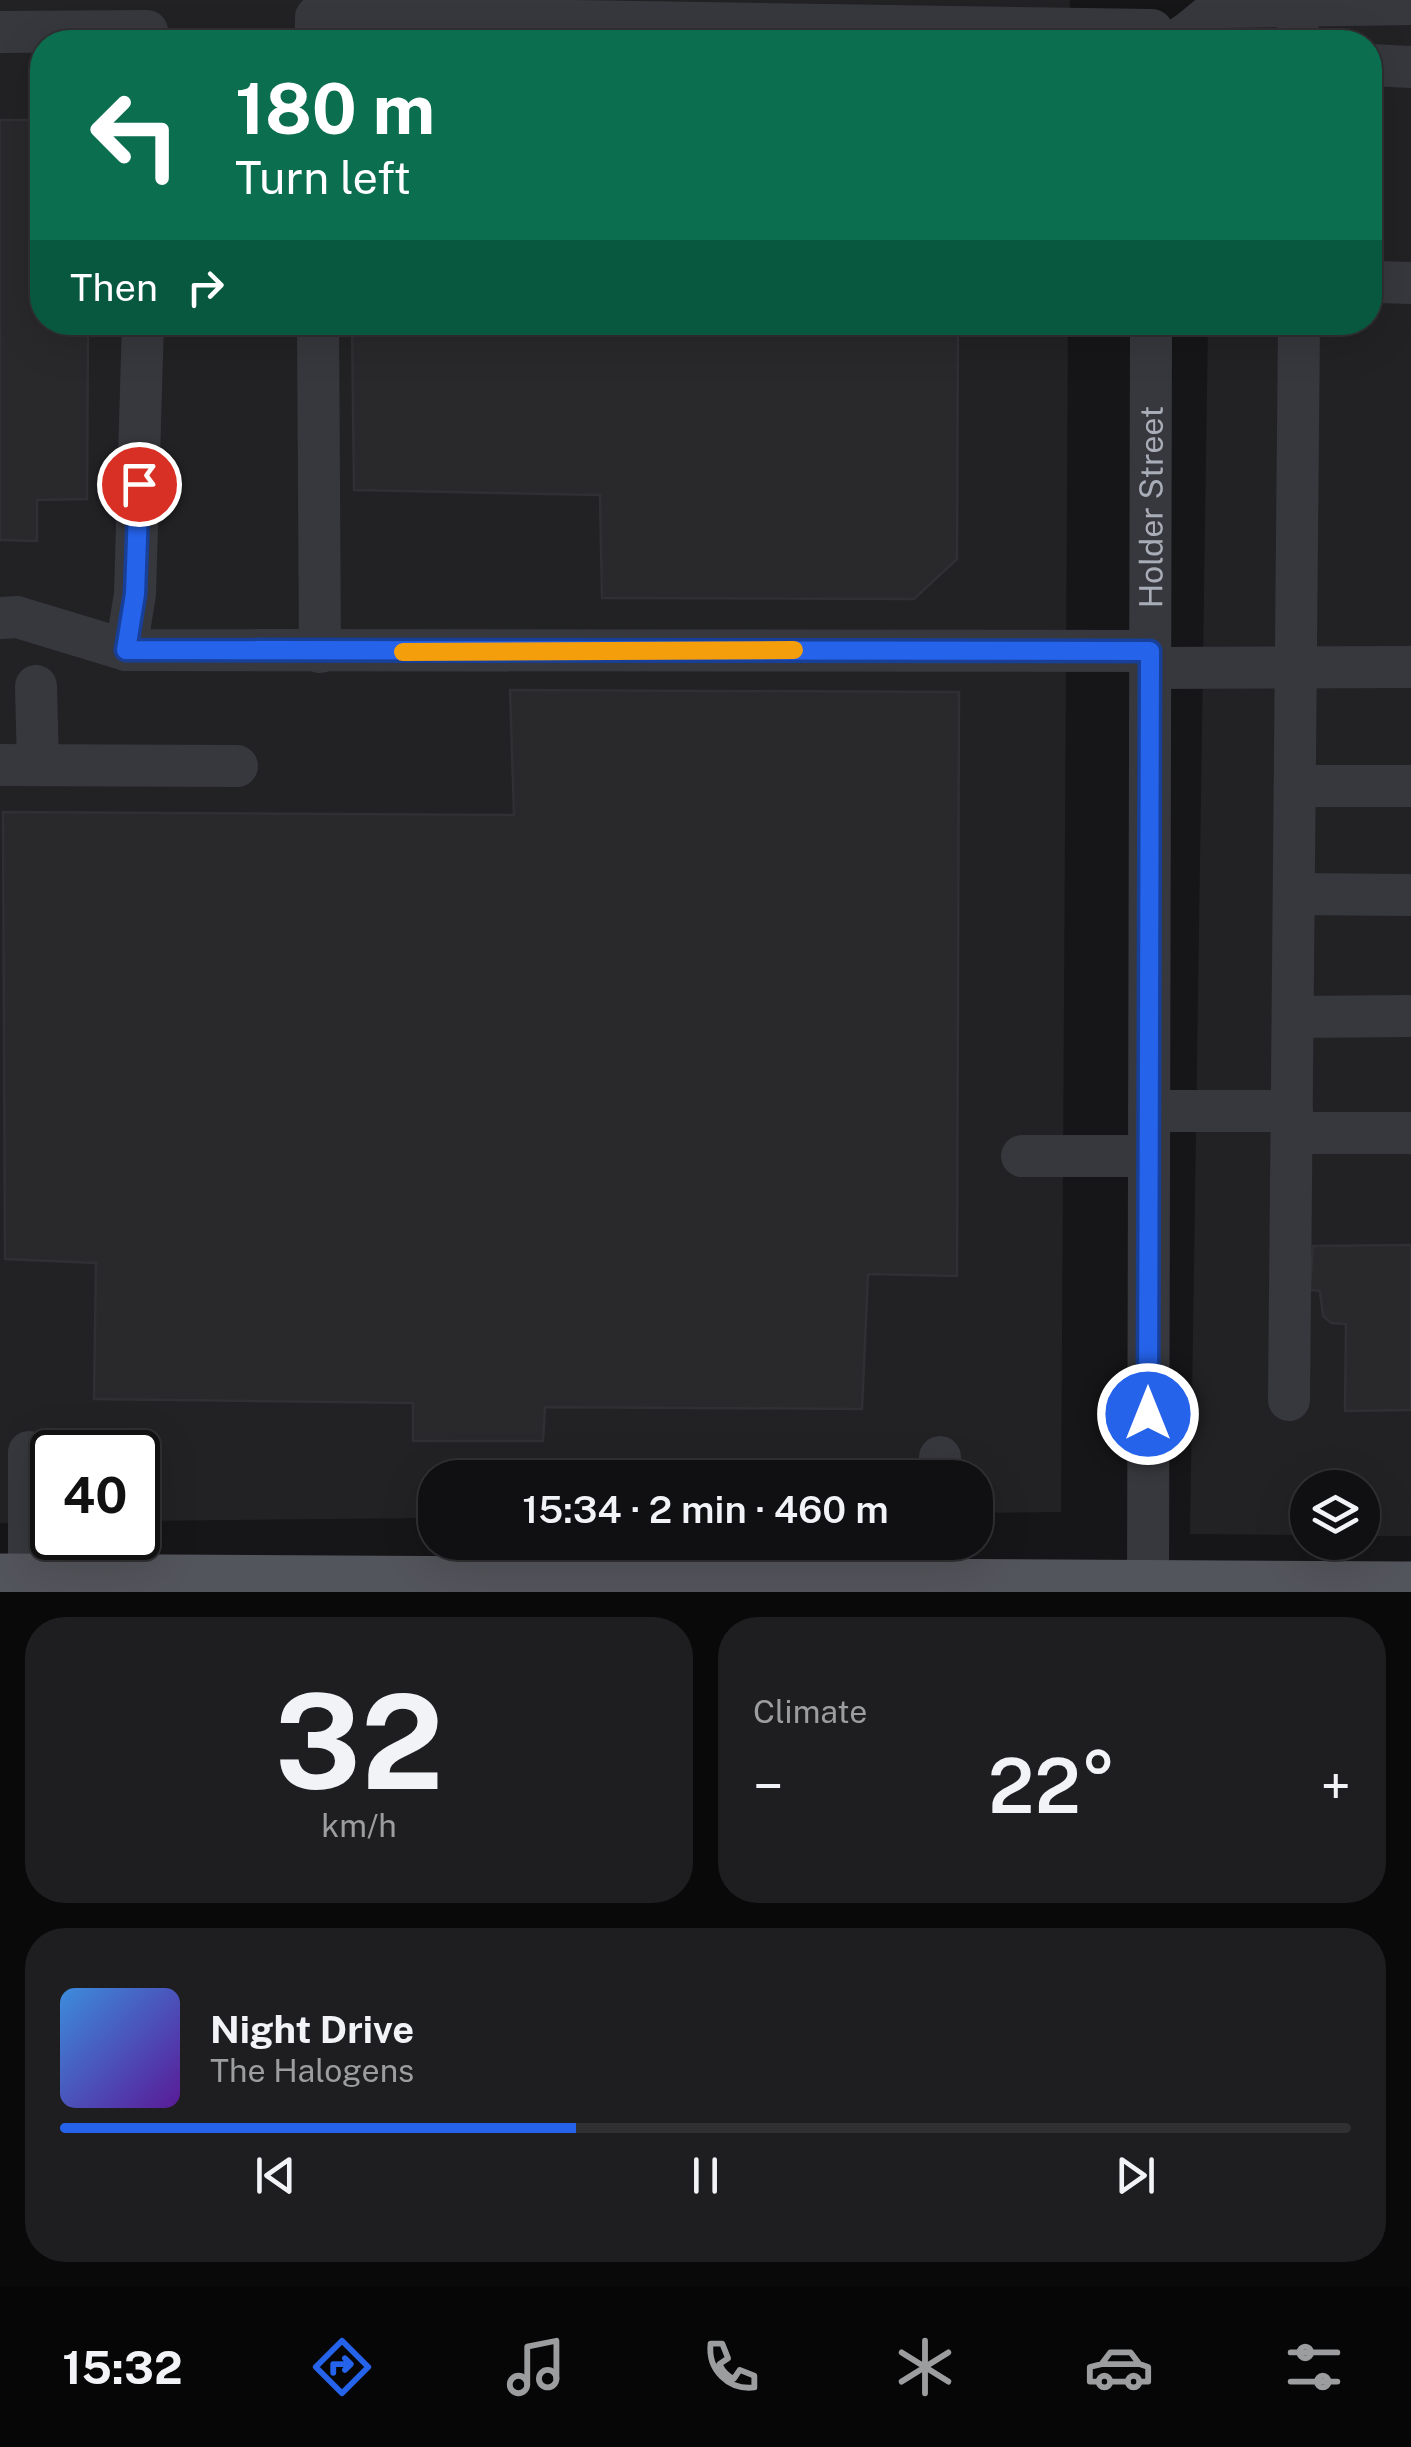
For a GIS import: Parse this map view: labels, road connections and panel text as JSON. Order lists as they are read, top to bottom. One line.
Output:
{"streets":{"street":["Holder Street"]},"page":{"turn":["180 m","Turn left"],"then":"Then","limit":"40","trip":"15:34 · 2 min · 460 m","tile":[["32","km/h"],"Climate"],"heat":["−","22°","+"],"song":["Night Drive","The Halogens"],"tabs":"15:32"}}
